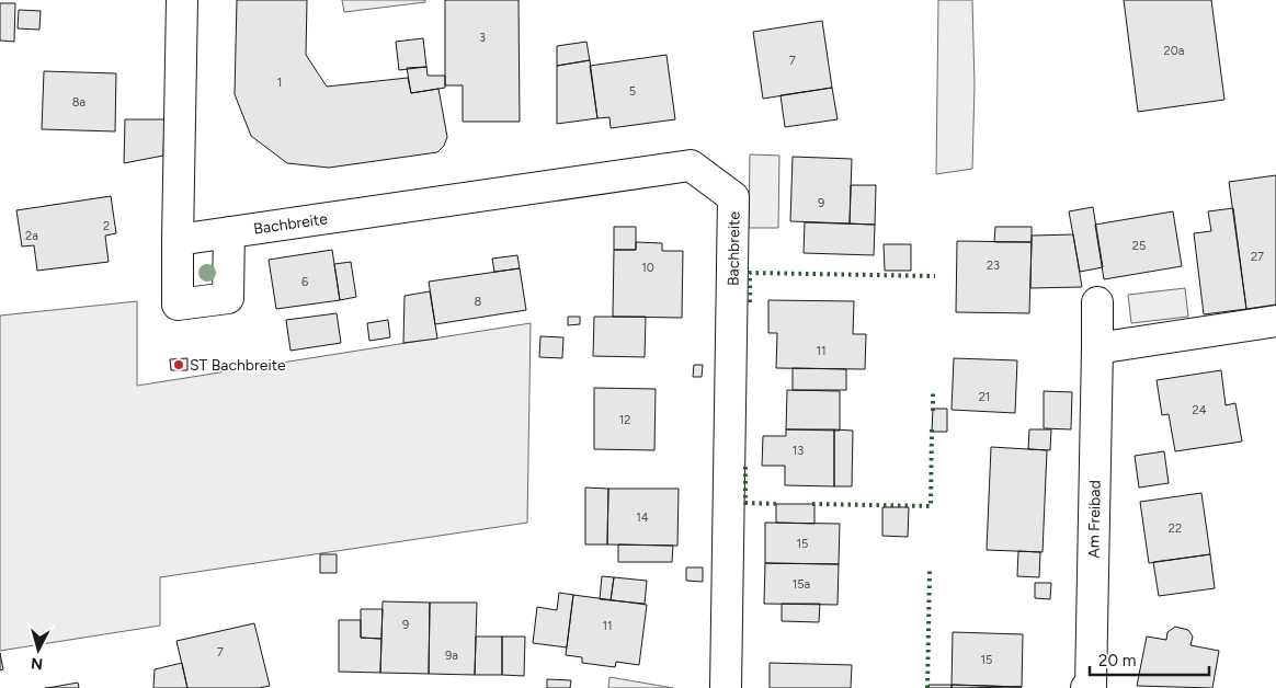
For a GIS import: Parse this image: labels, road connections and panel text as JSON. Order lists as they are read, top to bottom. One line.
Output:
{"streets":{"street":["Bachbreite","Am Freibad"]},"places":["ST Bachbreite"],"house_numbers":["3","20a","7","1","5","8a","9","2","2a","25","27","23","10","6","8","11","21","24","12","13","14","22","15","15a","9","11","7","9a","15"],"scale_bar":"20 m","north":"bottom"}
